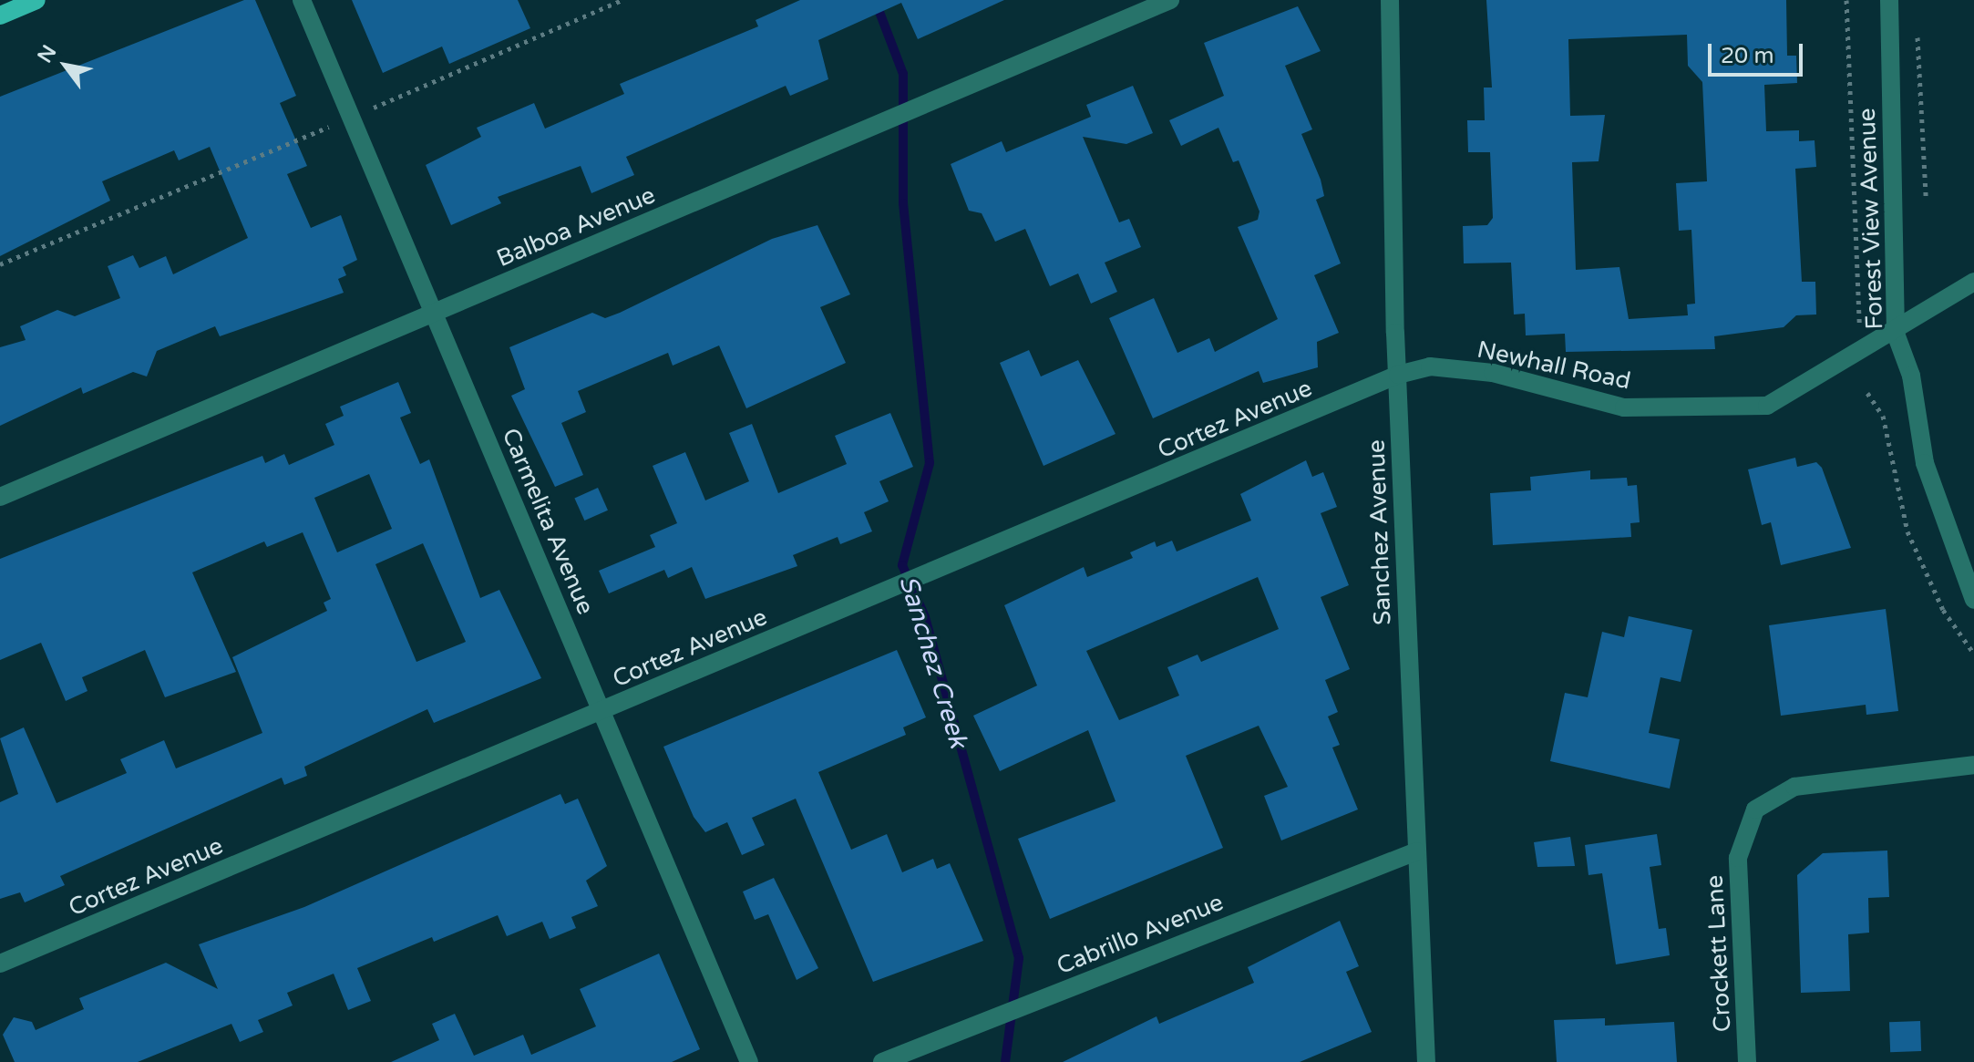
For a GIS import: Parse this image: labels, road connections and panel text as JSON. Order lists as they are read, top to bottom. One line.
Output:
{"streets":{"street":["Forest View Avenue","Balboa Avenue","Newhall Road","Cortez Avenue","Carmelita Avenue","Sanchez Avenue","Cabrillo Avenue","Crockett Lane"]},"crossings":[["Forest View Avenue","Newhall Road"],["Balboa Avenue","Carmelita Avenue"],["Newhall Road","Cortez Avenue"],["Newhall Road","Sanchez Avenue"],["Cortez Avenue","Carmelita Avenue"],["Cortez Avenue","Sanchez Avenue"],["Sanchez Avenue","Cabrillo Avenue"]],"water":["Sanchez Creek"],"scale_bar":"20 m","north":"top left"}
